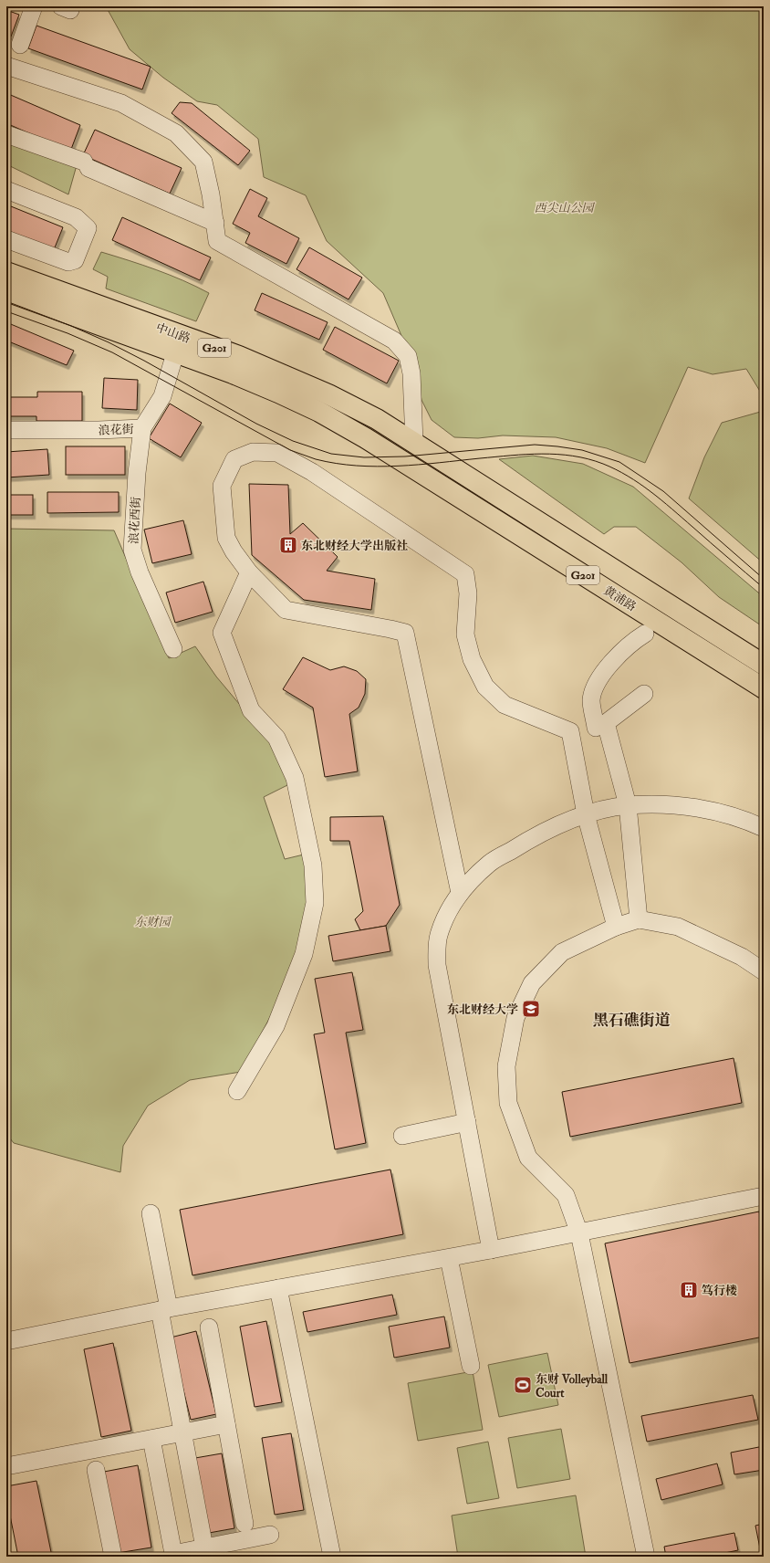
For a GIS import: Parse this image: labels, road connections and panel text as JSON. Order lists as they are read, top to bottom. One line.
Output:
{"streets":{"highway":["中山路","G201","黄浦路"],"street":["浪花街","浪花西街"]},"crossings":[["中山路","浪花街"],["中山路","黄浦路"],["浪花街","浪花西街"]],"districts":["黑石礁街道"],"parks":["西尖山公园","东财园"],"places":{"building":["东北财经大学出版社","笃行楼"],"school or university":["东北财经大学"],"sports":["东财 Volleyball Court"]}}
